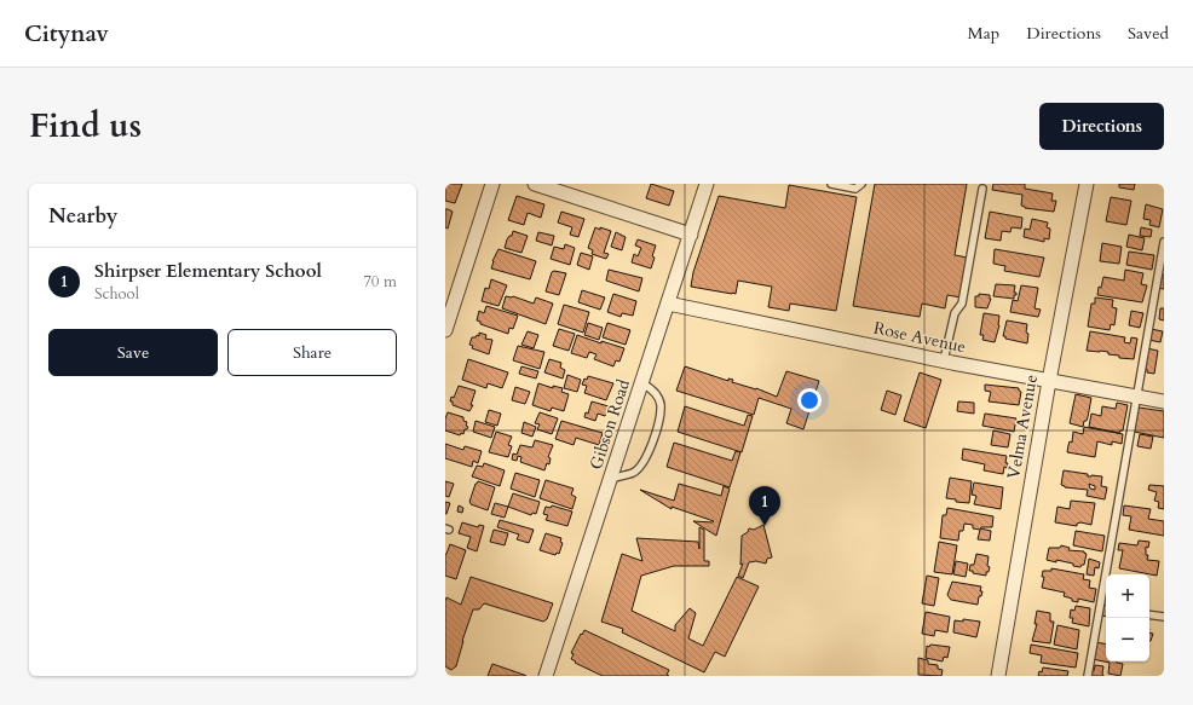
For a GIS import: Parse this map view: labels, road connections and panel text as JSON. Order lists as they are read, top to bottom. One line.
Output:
{"streets":{"street":["Rose Avenue","Gibson Road","Velma Avenue"]},"crossings":[["Rose Avenue","Gibson Road"],["Rose Avenue","Velma Avenue"]],"page":{"header":"Citynav","nav":["Map","Directions","Saved"],"title":"Find us","buttons":["Directions",["Save","Share"]],"heading":"Nearby","list":[{"mark":"1","name":"Shirpser Elementary School","note":"School","value":"70 m"}],"pins":"1","map_buttons":["+","−"]}}
